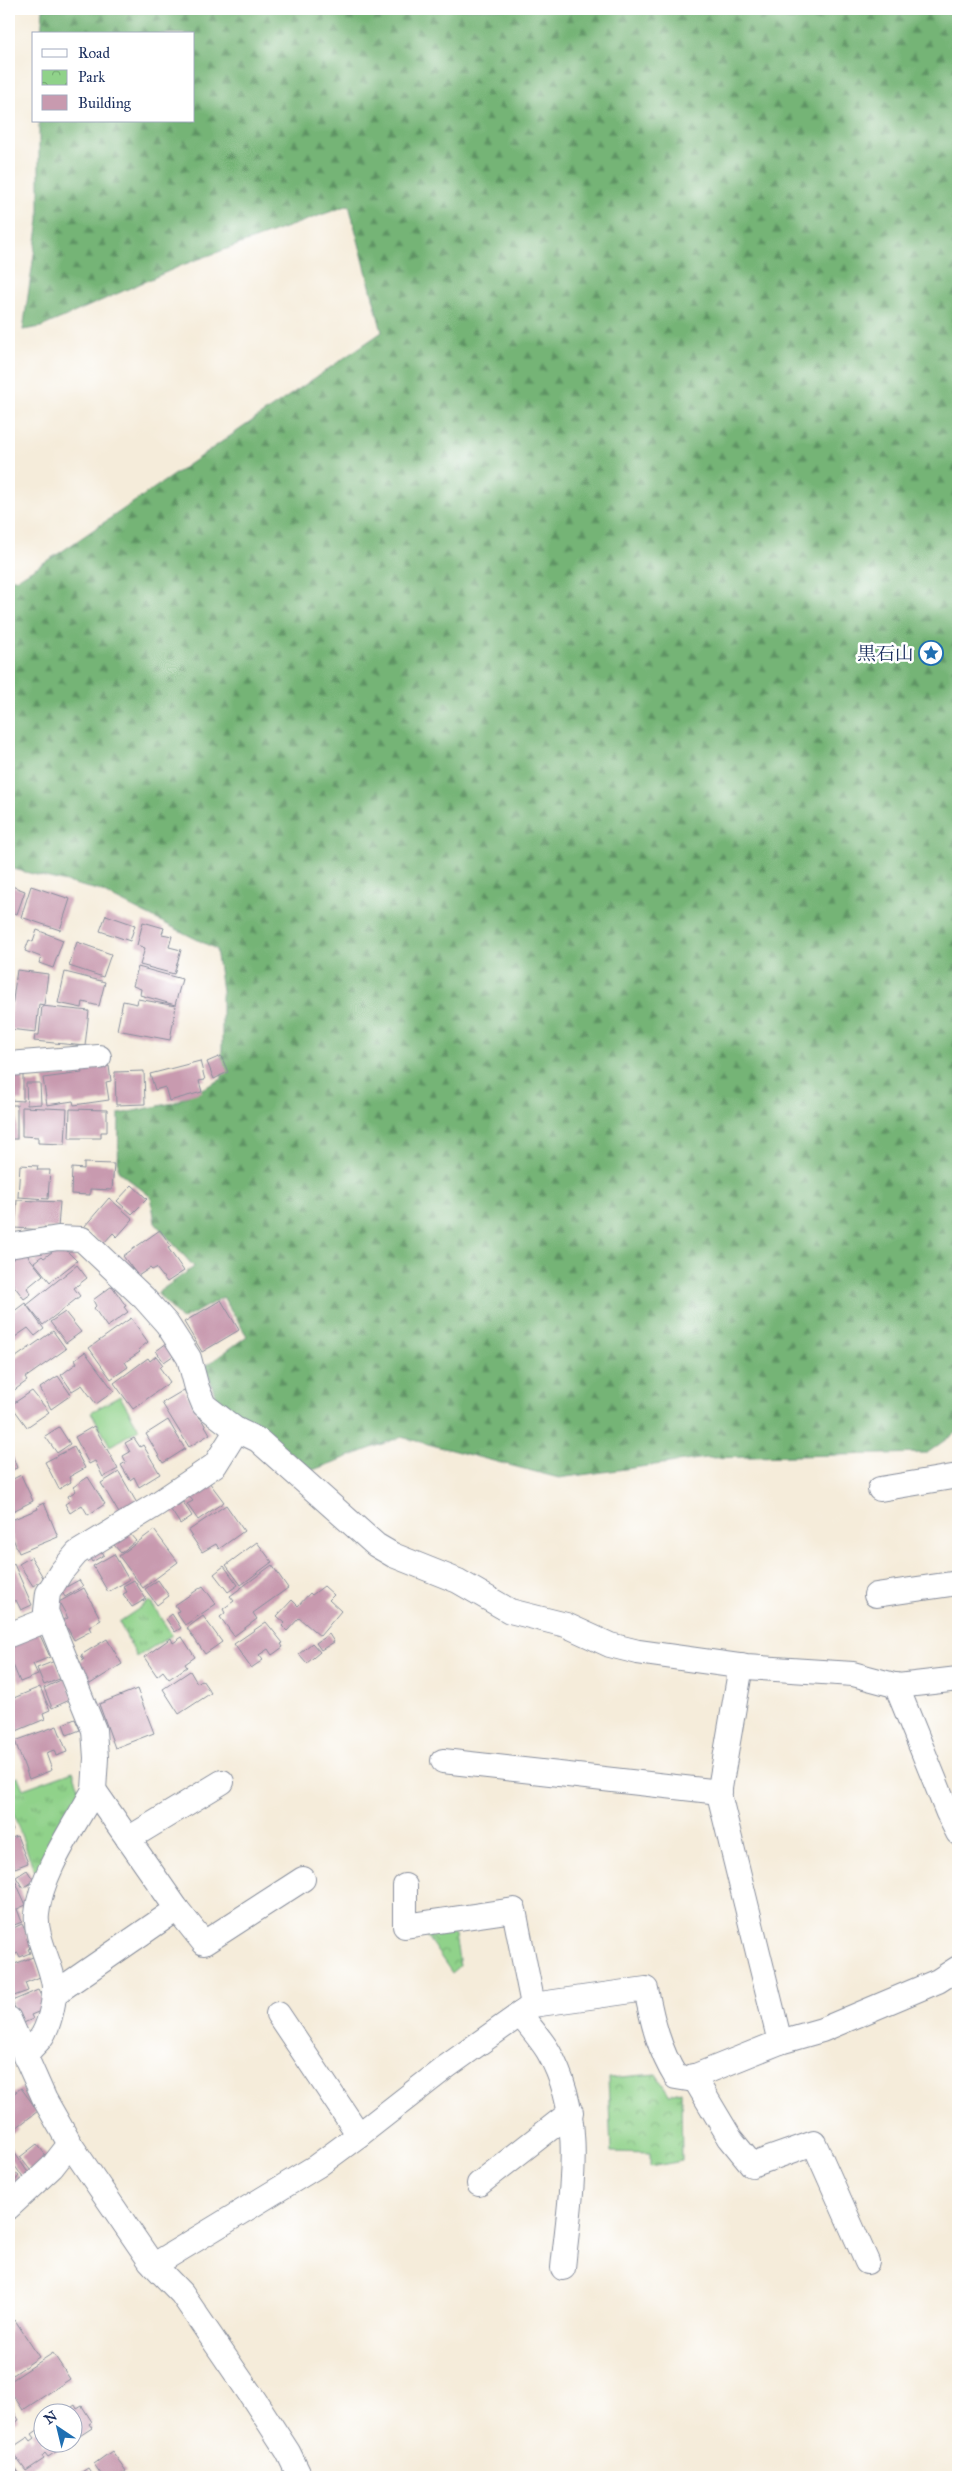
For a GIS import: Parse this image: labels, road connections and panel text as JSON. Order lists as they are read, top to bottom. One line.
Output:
{"places":{"place":["黒石山"]},"legend":["Road","Park","Building"],"north":"top left"}
